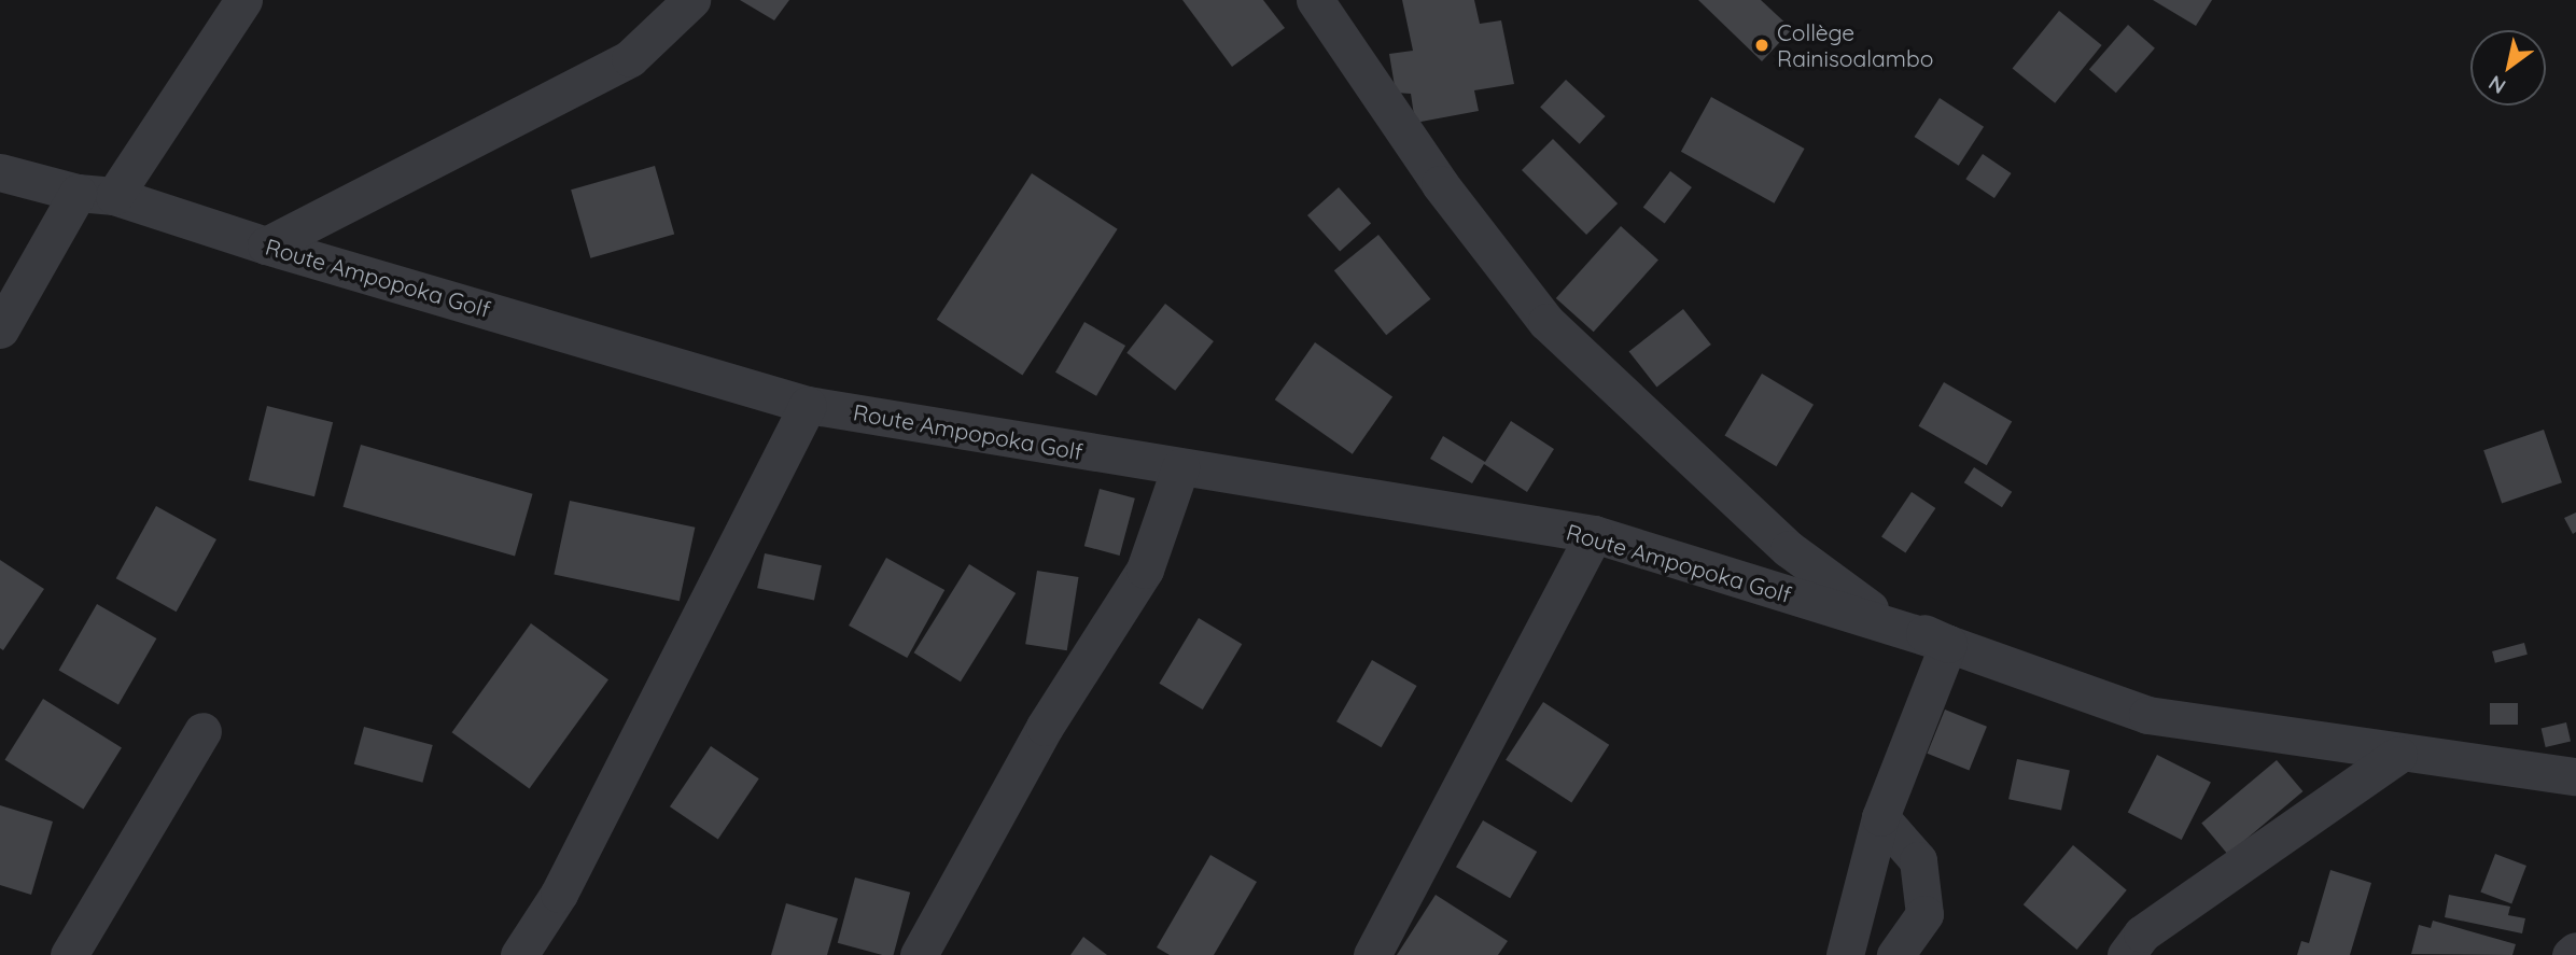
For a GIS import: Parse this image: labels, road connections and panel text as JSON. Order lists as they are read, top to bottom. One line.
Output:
{"streets":{"street":["Route Ampopoka Golf"]},"places":["Collège Rainisoalambo"],"north":"bottom left"}
